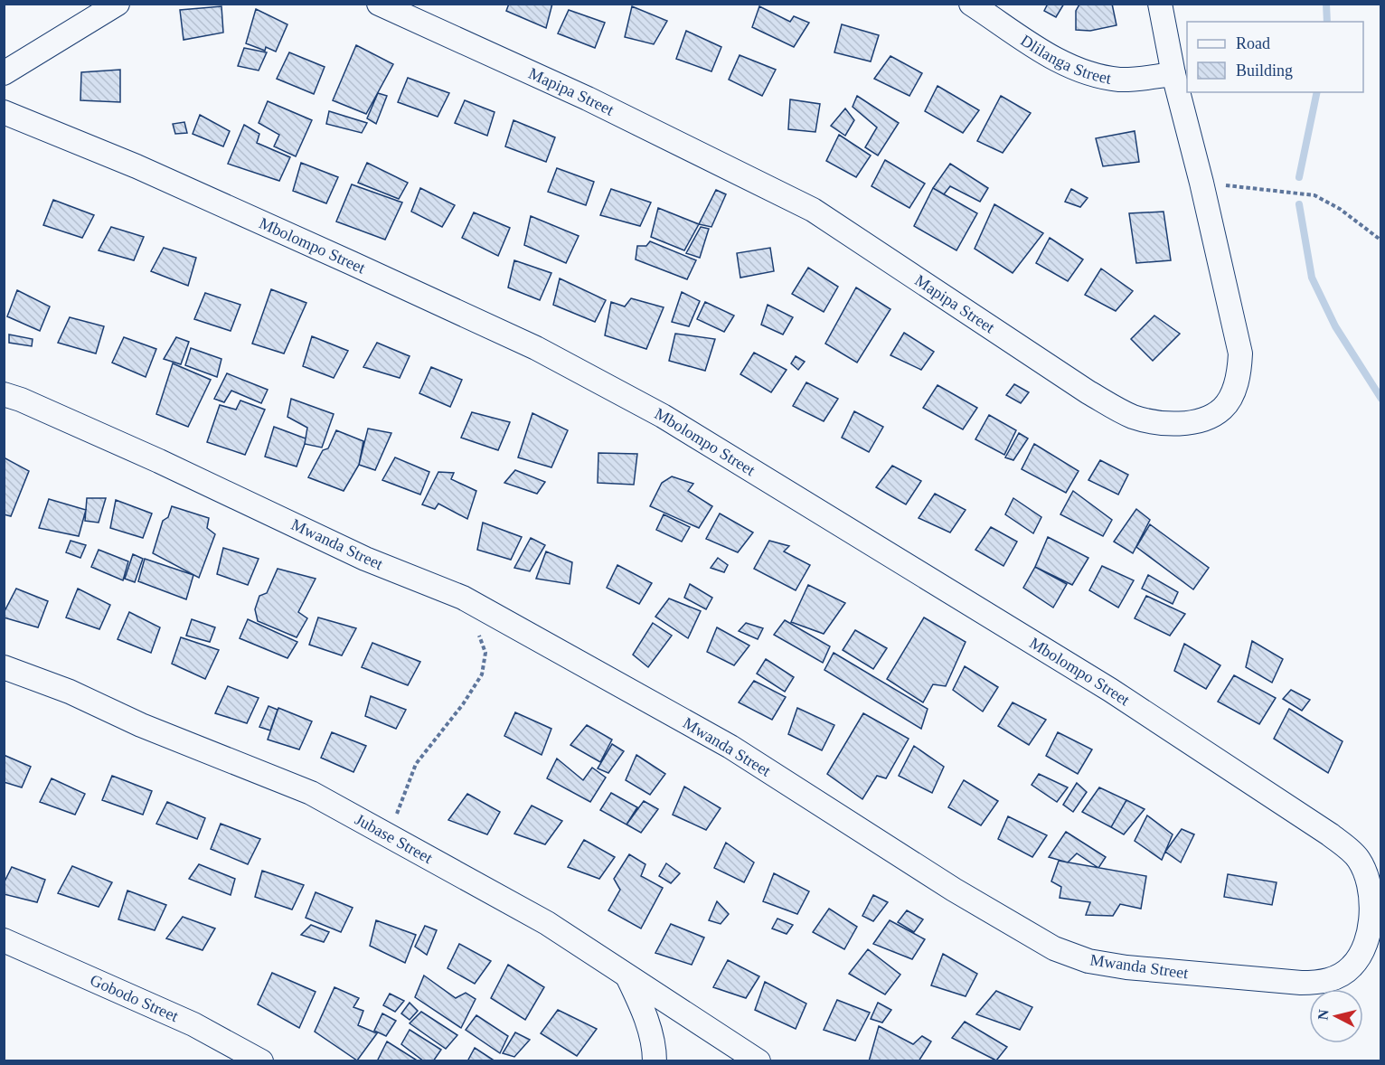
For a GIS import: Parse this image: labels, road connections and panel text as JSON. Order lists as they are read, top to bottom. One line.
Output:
{"streets":{"street":["Dlilanga Street","Mapipa Street","Mbolompo Street","Mwanda Street","Jubase Street","Gobodo Street"]},"crossings":[["Dlilanga Street","Mapipa Street"],["Mbolompo Street","Mwanda Street"]],"legend":["Road","Building"],"north":"left"}
